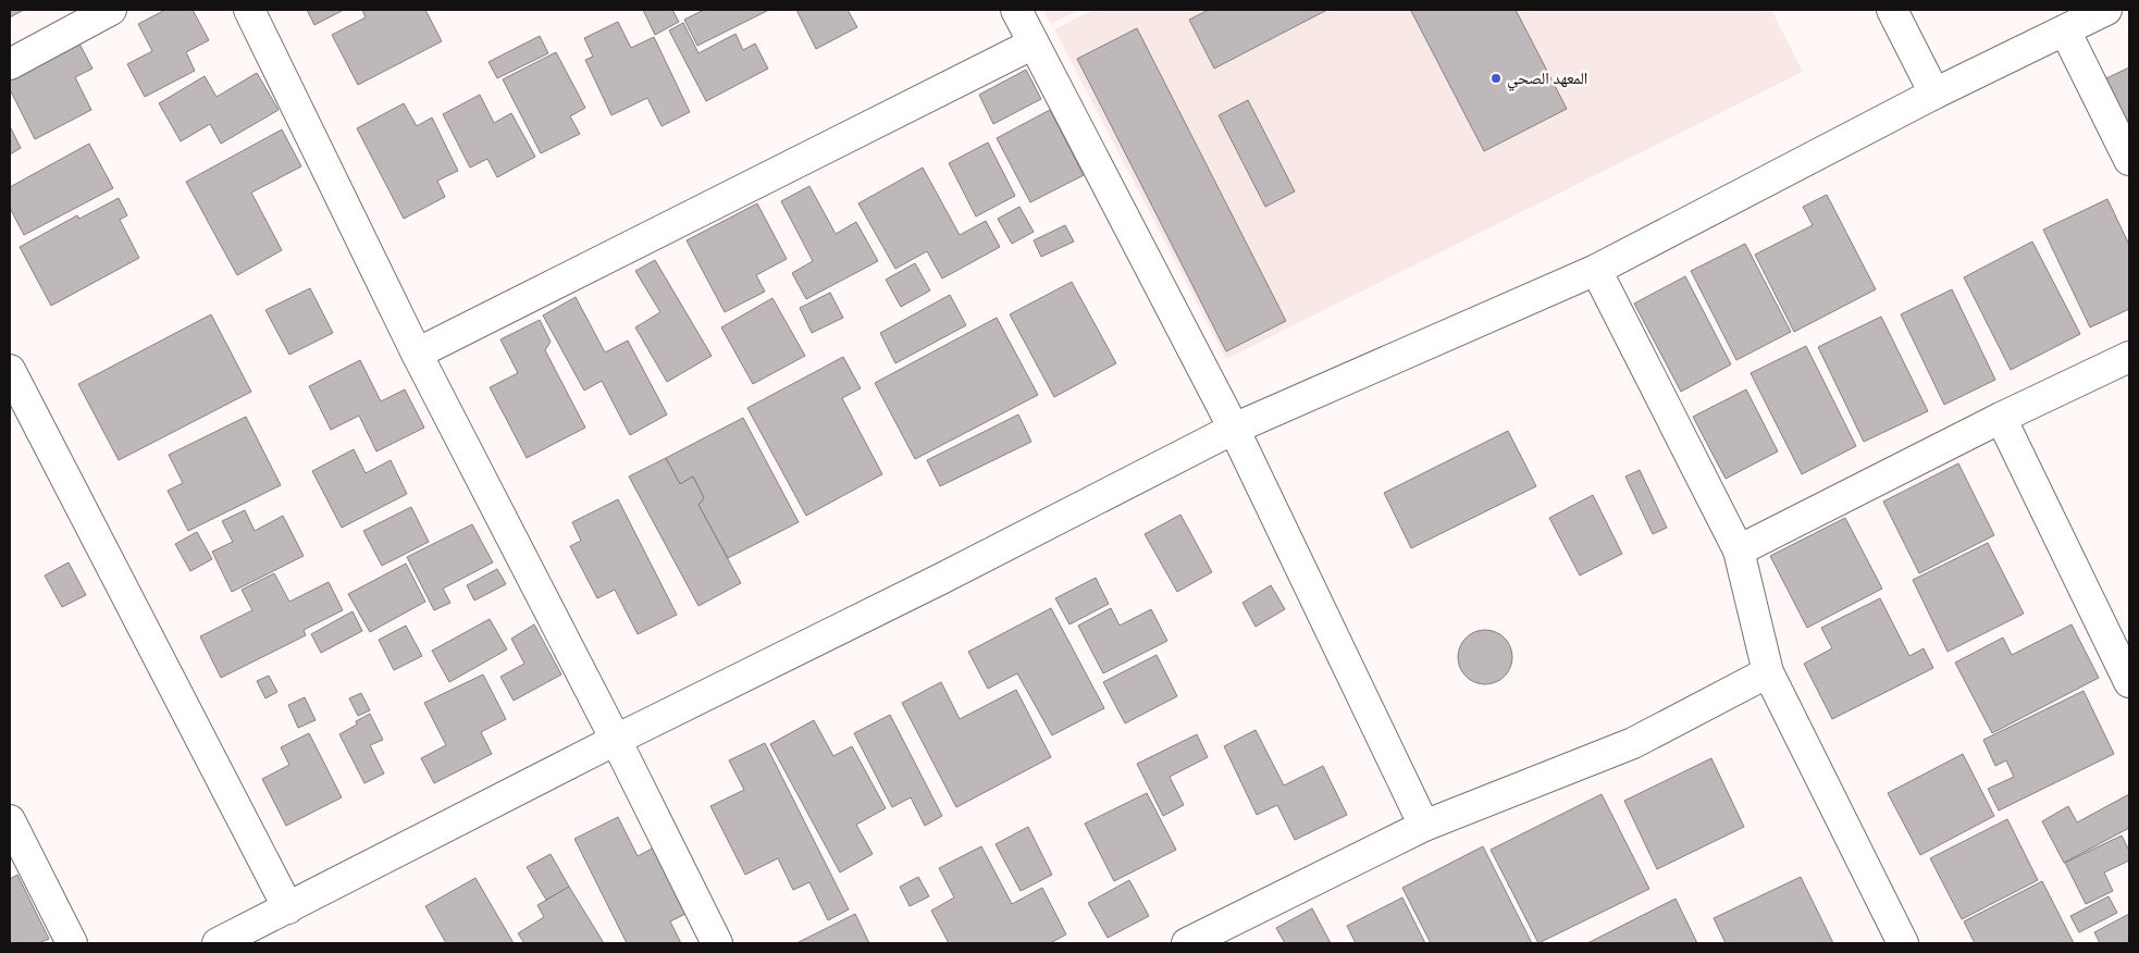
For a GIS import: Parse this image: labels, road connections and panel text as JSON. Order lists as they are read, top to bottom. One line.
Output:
{"places":["المعهد الصحي"]}
